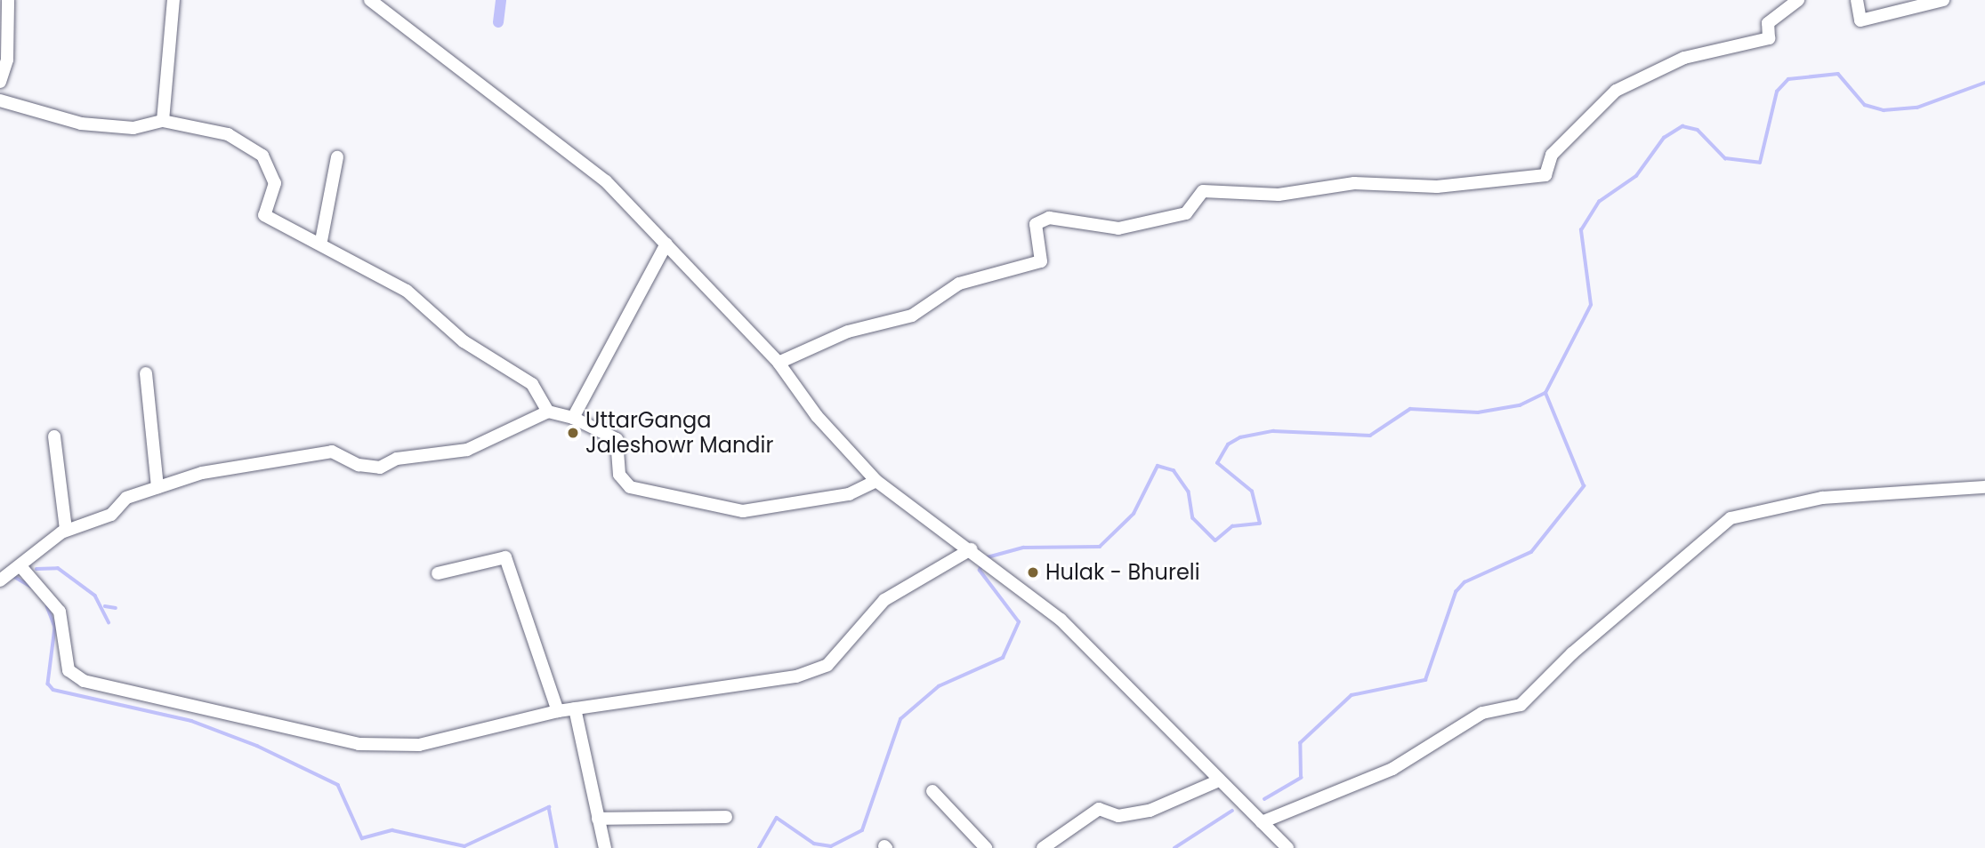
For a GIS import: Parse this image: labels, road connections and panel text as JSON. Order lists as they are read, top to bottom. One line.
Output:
{"places":["UttarGanga Jaleshowr Mandir","Hulak - Bhureli"]}
